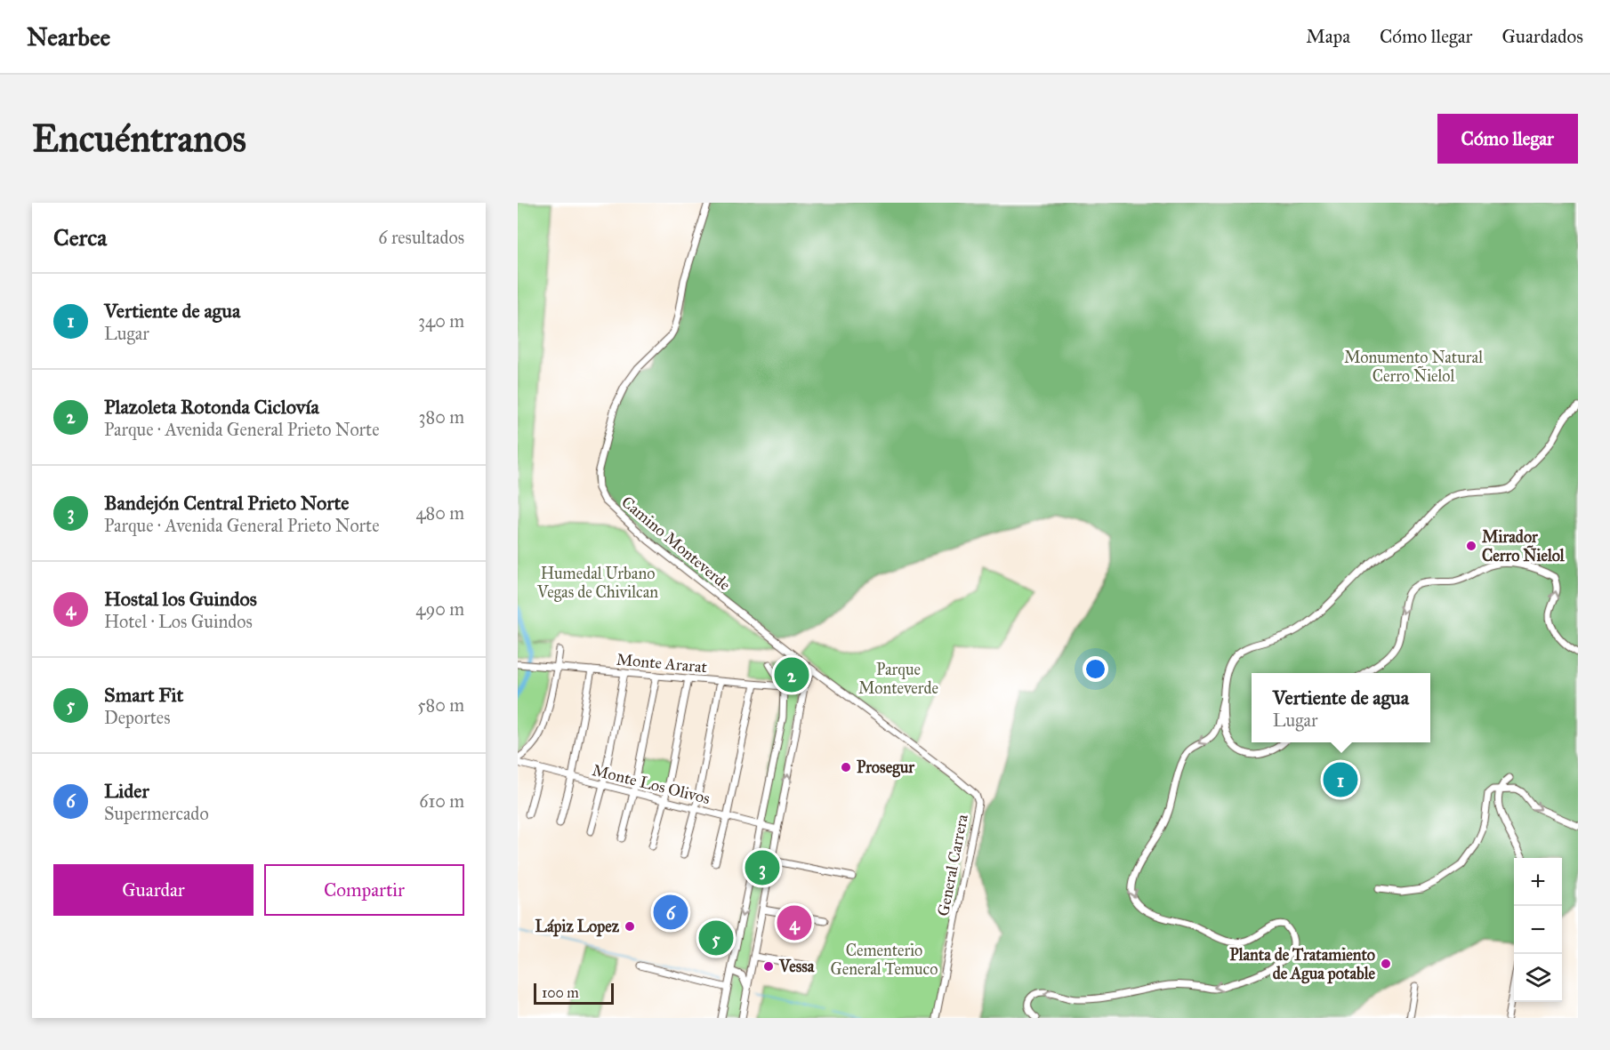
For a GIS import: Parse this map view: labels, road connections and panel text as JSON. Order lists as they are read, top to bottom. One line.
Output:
{"streets":{"street":["Camino Monteverde","Monte Ararat","Monte Los Olivos","General Carrera"]},"crossings":[["Camino Monteverde","General Carrera"]],"parks":["Monumento Natural Cerro Ñielol","Humedal Urbano Vegas de Chivilcan","Parque Monteverde","Cementerio General Temuco"],"places":["Mirador Cerro Ñielol","Prosegur","Lápiz Lopez","Planta de Tratamiento de Agua potable","Vessa"],"scale_bar":"100 m","page":{"header":"Nearbee","nav":["Mapa","Cómo llegar","Guardados"],"buttons":["Cómo llegar",["Guardar","Compartir"]],"title":"Encuéntranos","heading":["Cerca","6 resultados"],"list":[{"mark":"1","name":"Vertiente de agua","note":"Lugar","value":"340 m"},{"mark":"2","name":"Plazoleta Rotonda Ciclovía","note":"Parque · Avenida General Prieto Norte","value":"380 m"},{"mark":"3","name":"Bandejón Central Prieto Norte","note":"Parque · Avenida General Prieto Norte","value":"480 m"},{"mark":"4","name":"Hostal los Guindos","note":"Hotel · Los Guindos","value":"490 m"},{"mark":"5","name":"Smart Fit","note":"Deportes","value":"580 m"},{"mark":"6","name":"Lider","note":"Supermercado","value":"610 m"}],"pins":["2","1","3","6","4","5"],"popup":["Vertiente de agua","Lugar"],"map_buttons":["+","−"],"scale":"100 m"}}
